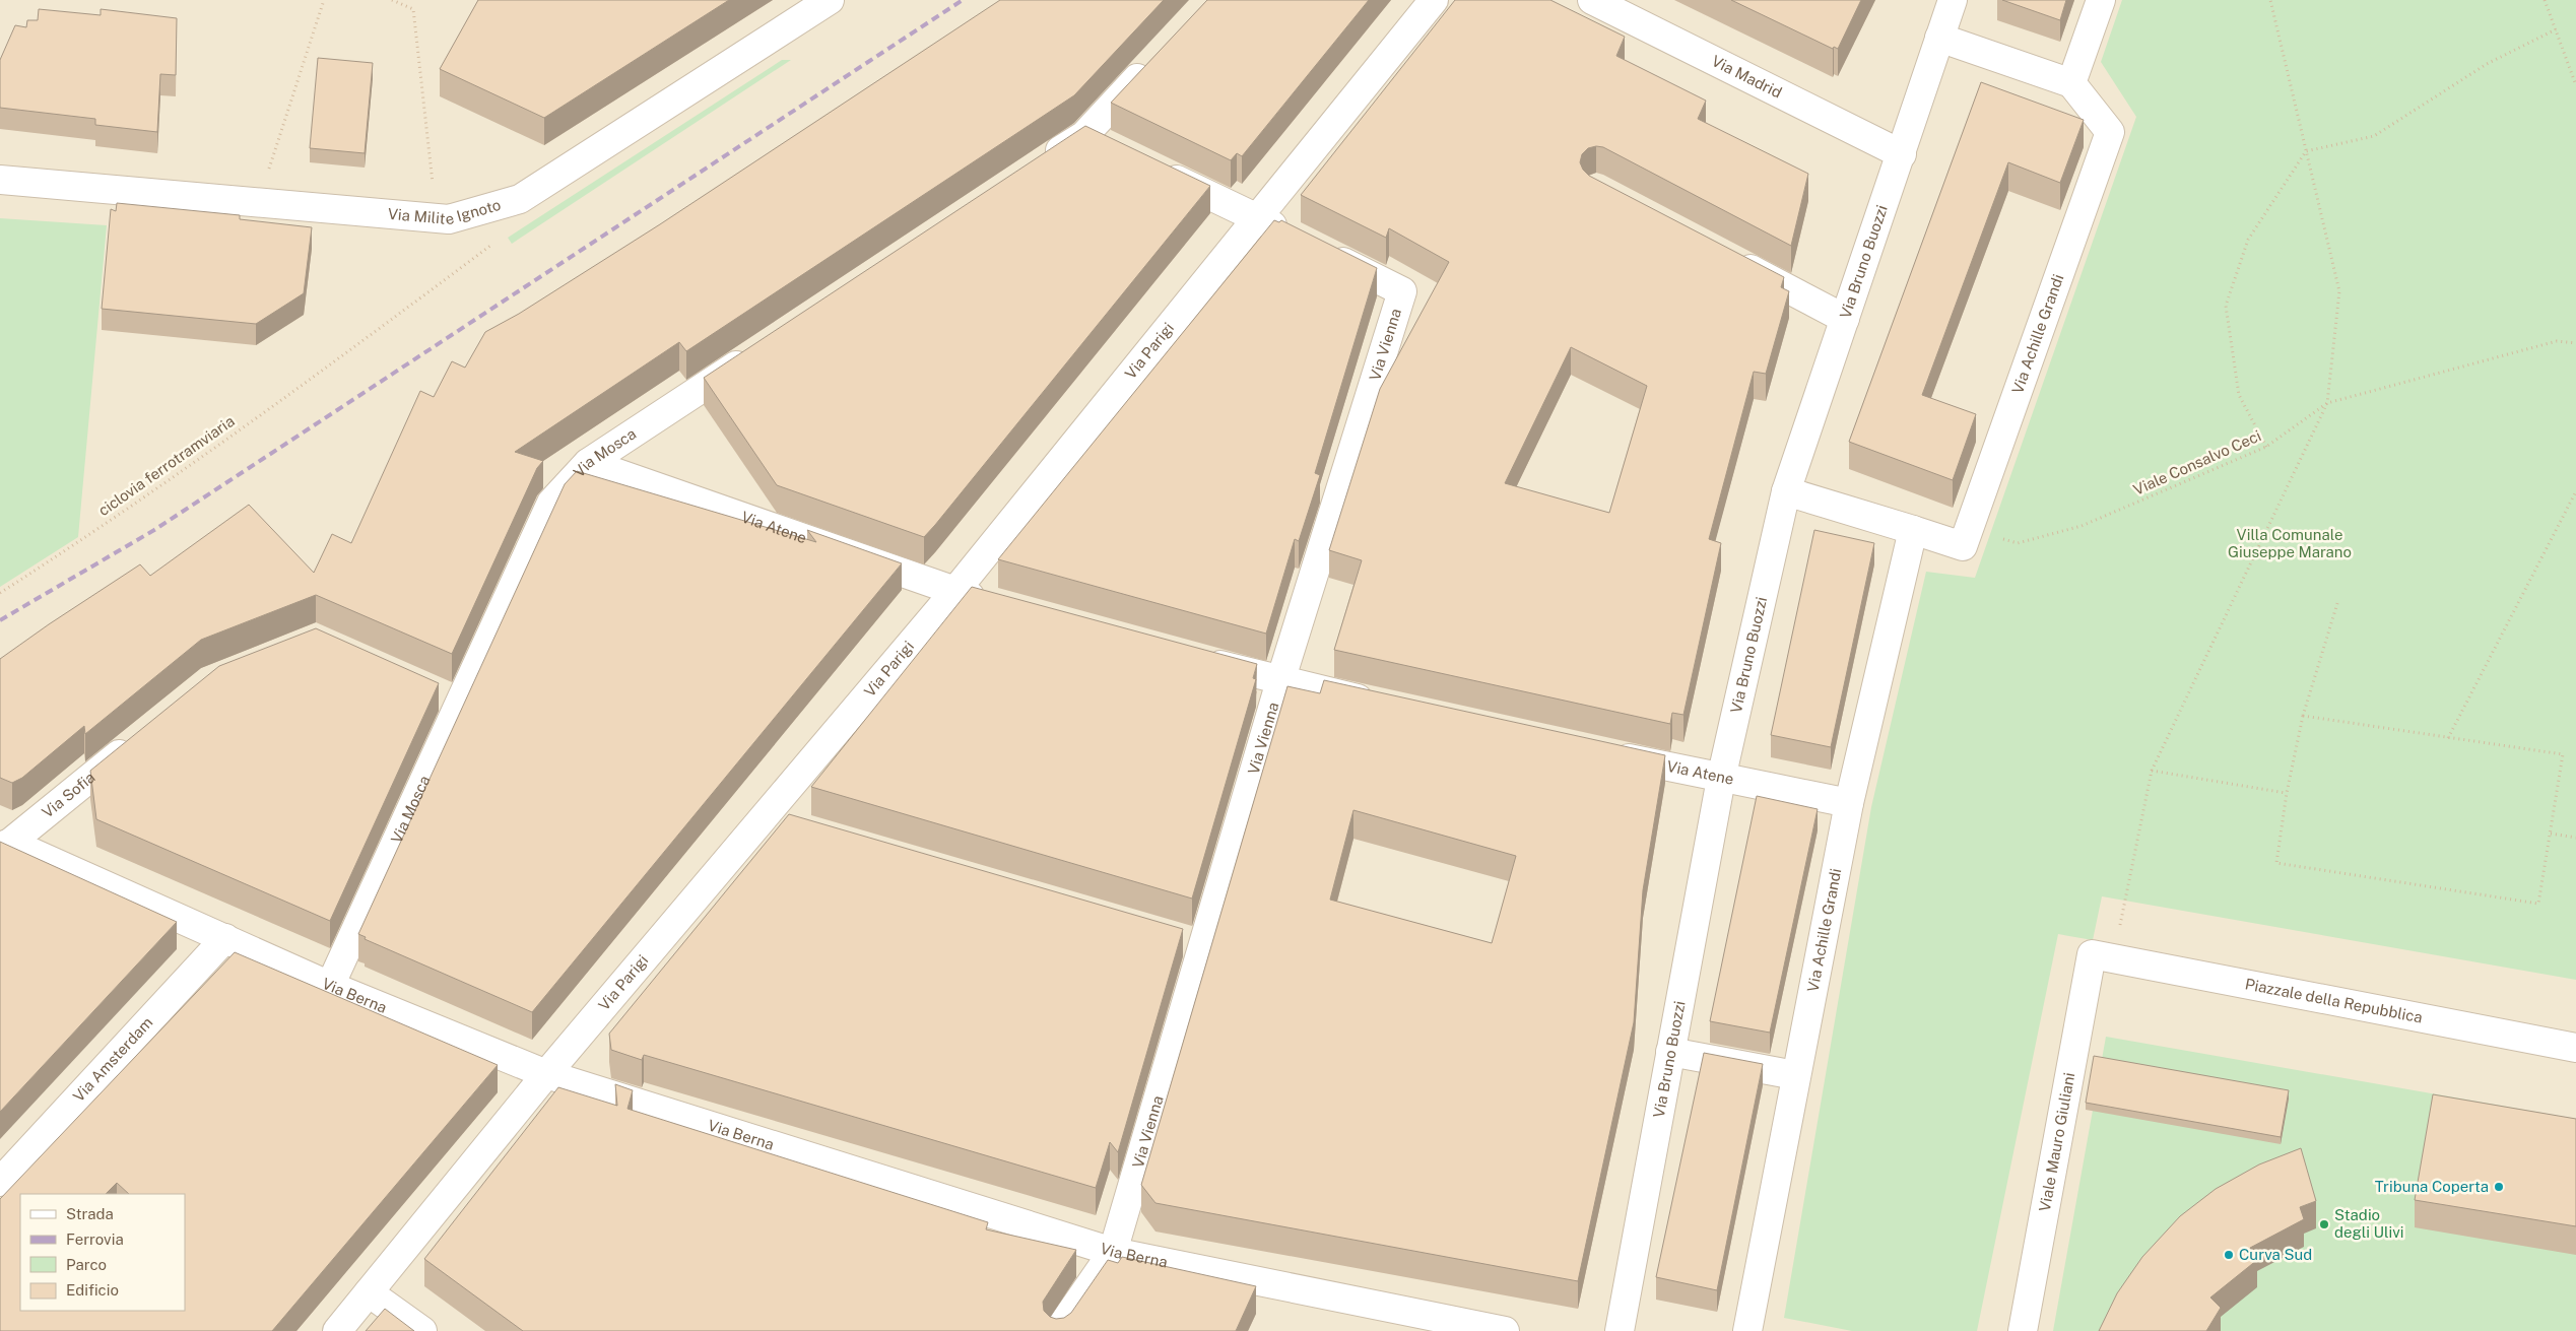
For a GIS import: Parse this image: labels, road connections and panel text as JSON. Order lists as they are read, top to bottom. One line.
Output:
{"streets":{"street":["Via Madrid","Via Milite Ignoto","Via Bruno Buozzi","Via Achille Grandi","Via Vienna","Via Parigi","Via Mosca","Via Atene","Via Sofia","Via Berna","Piazzale della Repubblica","Via Amsterdam","Viale Mauro Giuliani"],"path":["Viale Consalvo Ceci","ciclovia ferrotramviaria"]},"crossings":[["Via Madrid","Via Bruno Buozzi"],["Via Bruno Buozzi","Via Achille Grandi"],["Via Bruno Buozzi","Via Atene"],["Via Achille Grandi","Viale Consalvo Ceci"],["Via Achille Grandi","Via Atene"],["Via Vienna","Via Berna"],["Via Parigi","Via Atene"],["Via Parigi","Via Berna"],["Via Mosca","Via Atene"],["Via Mosca","Via Berna"],["Via Sofia","Via Berna"],["Via Berna","Via Amsterdam"],["Piazzale della Repubblica","Viale Mauro Giuliani"]],"parks":["Villa Comunale Giuseppe Marano"],"places":["Tribuna Coperta","Stadio degli Ulivi","Curva Sud"],"legend":["Strada","Ferrovia","Parco","Edificio"]}
